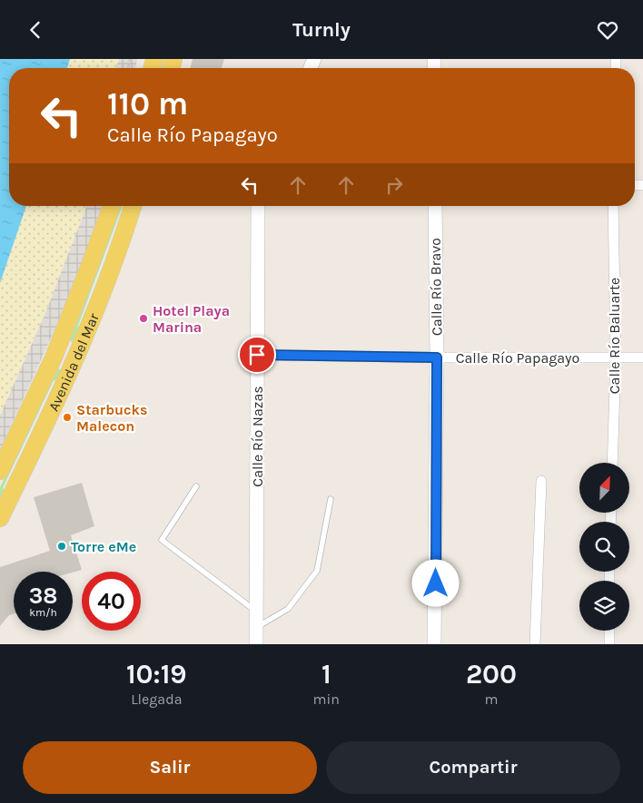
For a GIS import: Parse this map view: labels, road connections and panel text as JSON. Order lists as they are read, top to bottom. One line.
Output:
{"streets":{"main road":["Avenida del Mar"],"street":["Calle Río Bravo","Calle Río Baluarte","Calle Río Papagayo","Calle Río Nazas"]},"crossings":[["Calle Río Bravo","Calle Río Papagayo"],["Calle Río Baluarte","Calle Río Papagayo"],["Calle Río Papagayo","Calle Río Nazas"]],"places":["Hotel Playa Marina","Starbucks Malecon","Torre eMe"],"north":"top right","page":{"header":"Turnly","turn":["110 m","Calle Río Papagayo"],"speed":"38 km/h","limit":"40","eta":["10:19","Llegada","1","min","200","m"],"buttons":["Salir","Compartir"]}}
